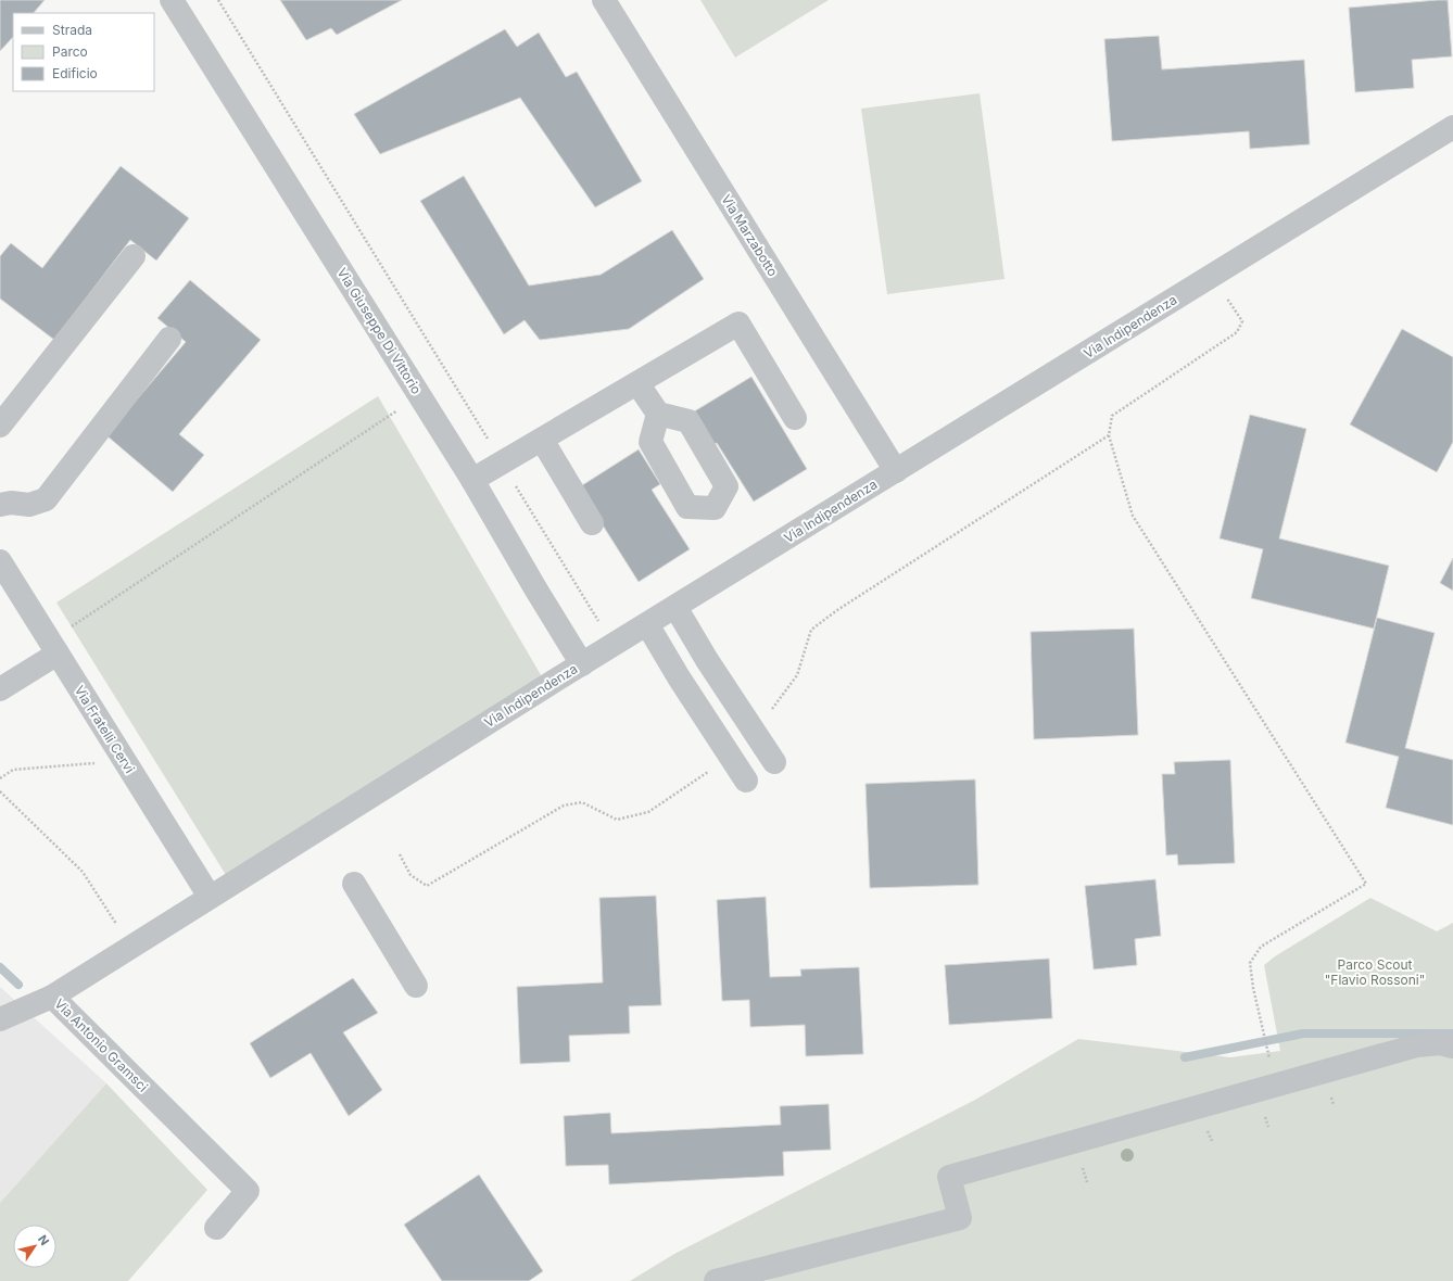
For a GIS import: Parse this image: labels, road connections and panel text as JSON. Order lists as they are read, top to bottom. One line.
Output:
{"streets":{"street":["Via Marzabotto","Via Indipendenza","Via Giuseppe Di Vittorio","Via Fratelli Cervi","Via Antonio Gramsci"]},"crossings":[["Via Marzabotto","Via Indipendenza"],["Via Indipendenza","Via Giuseppe Di Vittorio"],["Via Indipendenza","Via Fratelli Cervi"],["Via Indipendenza","Via Antonio Gramsci"],["Via Fratelli Cervi","Via Antonio Gramsci"]],"parks":["Parco Scout \"Flavio Rossoni\""],"legend":["Strada","Parco","Edificio"],"north":"top right"}
